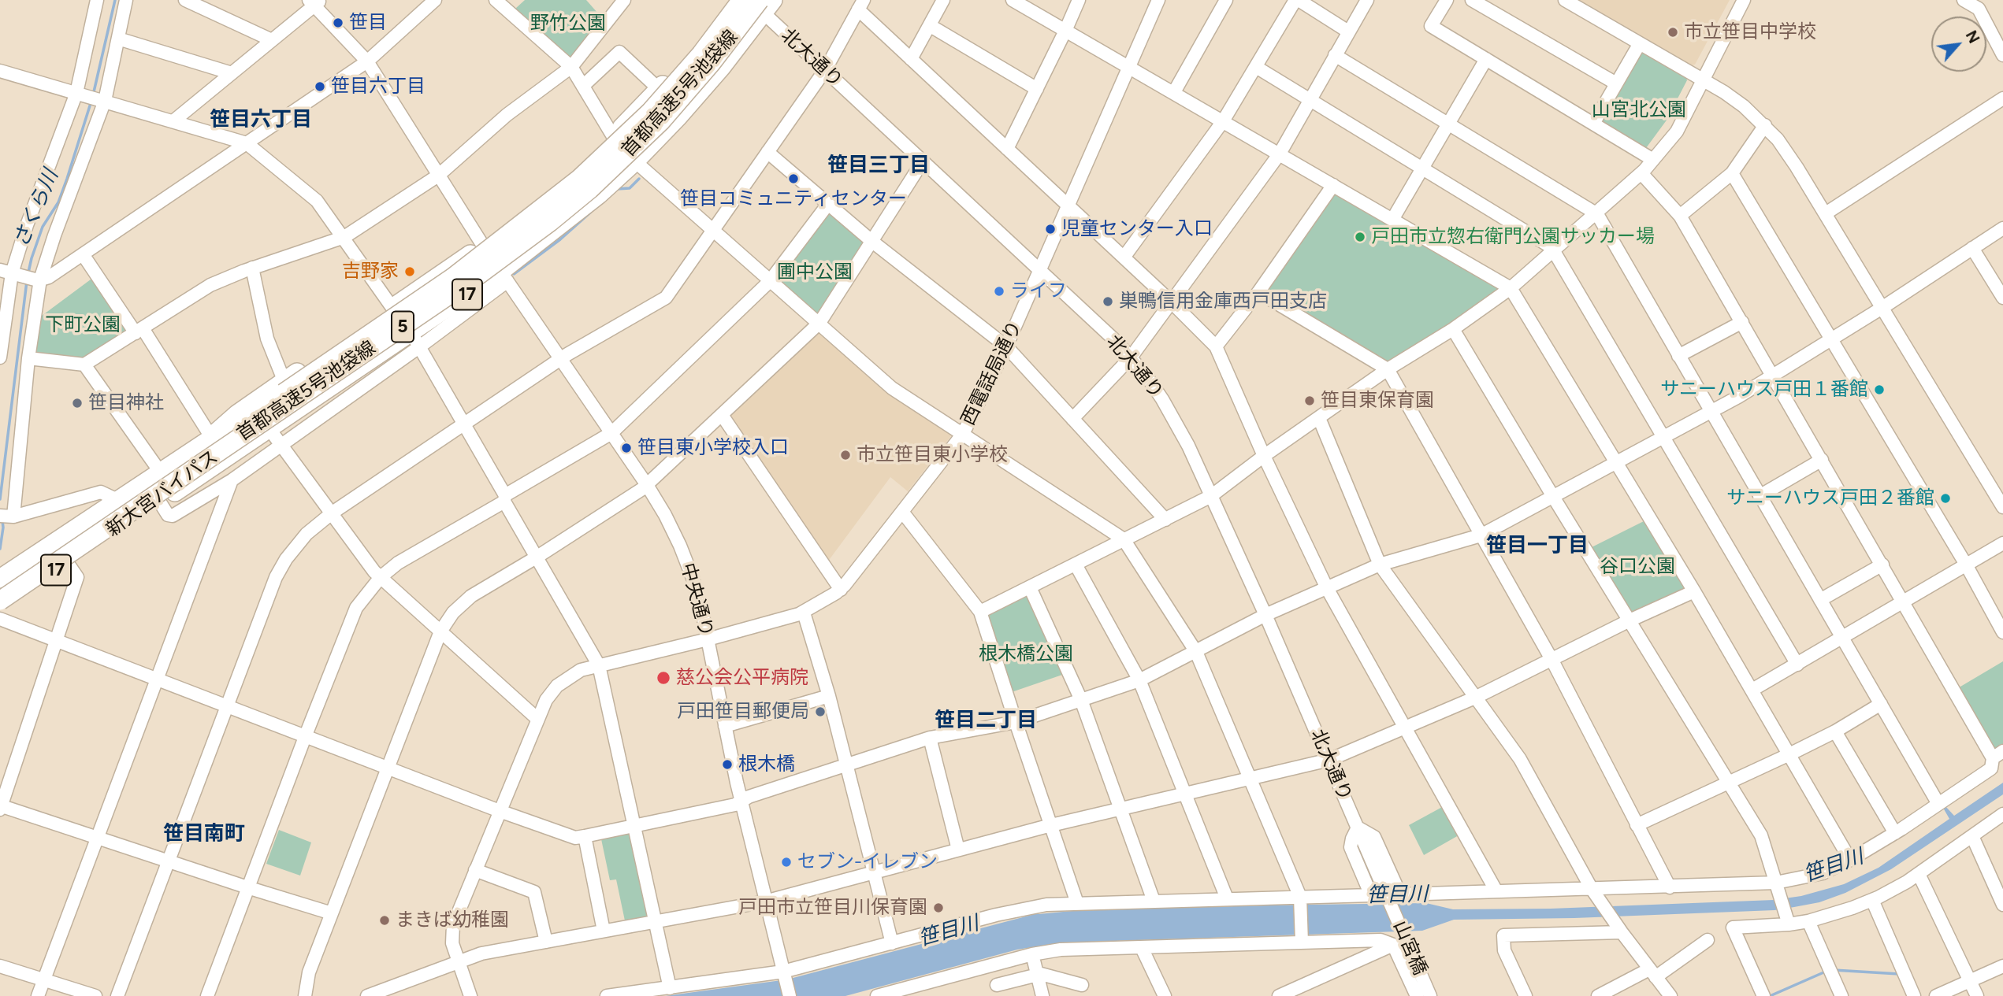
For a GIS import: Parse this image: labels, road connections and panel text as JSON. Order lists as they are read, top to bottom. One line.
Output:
{"streets":{"highway":["首都高速5号池袋線","17","5","新大宮バイパス"],"street":["北大通り","西電話局通り","中央通り","山宮橋"]},"crossings":[["北大通り","首都高速5号池袋線"],["北大通り","17"],["北大通り","西電話局通り"],["北大通り","山宮橋"],["首都高速5号池袋線","17"],["17","新大宮バイパス"],["17","中央通り"],["西電話局通り","中央通り"]],"districts":["笹目六丁目","笹目三丁目","笹目一丁目","笹目二丁目","笹目南町"],"water":["さくら川","笹目川"],"parks":["野竹公園","山宮北公園","圃中公園","下町公園","谷口公園","根木橋公園"],"places":["笹目","市立笹目中学校","笹目六丁目","笹目コミュニティセンター","児童センター入口","戸田市立惣右衛門公園サッカー場","吉野家","ライフ","巣鴨信用金庫西戸田支店","サニーハウス戸田１番館","笹目東保育園","笹目神社","笹目東小学校入口","市立笹目東小学校","サニーハウス戸田２番館","慈公会公平病院","戸田笹目郵便局","根木橋","セブン-イレブン","戸田市立笹目川保育園","まきば幼稚園"],"north":"top right"}
